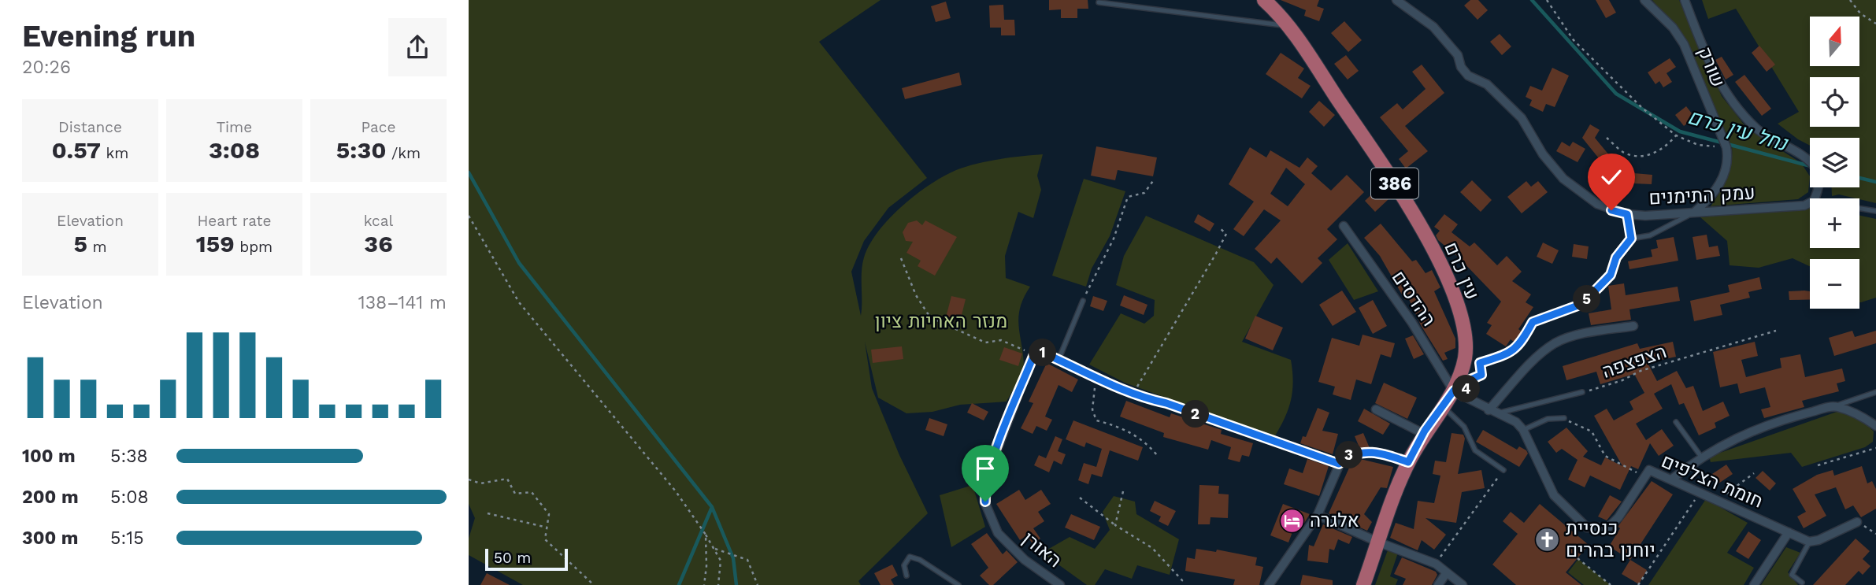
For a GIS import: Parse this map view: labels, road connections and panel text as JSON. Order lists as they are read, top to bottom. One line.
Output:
{"streets":{"main road":["386","עין כרם"],"street":["שורק","עמק התימנים","ההדסים","חומת הצלפים","האורן"],"lane":["הצפצפה"]},"crossings":[["שורק","עמק התימנים"],["עין כרם","ההדסים"],["עין כרם","חומת הצלפים"],["ההדסים","חומת הצלפים"],["הצפצפה","חומת הצלפים"]],"water":["נחל עין כרם"],"parks":["מנזר האחיות ציון"],"places":{"hotel":["אלגרה"],"church":["כנסיית יוחנן בהרים"]},"scale_bar":"50 m","north":"top","page":{"heading":["Evening run","20:26"],"map_buttons":["+","−"],"stats":[["Distance","0.57 km"],["Time","3:08"],["Pace","5:30 /km"],["Elevation","5 m"],["Heart rate","159 bpm"],["kcal","36"]],"chart":["Elevation","138–141 m"],"pins":["5","1","4","2","3"],"list":[{"name":"100 m","note":"5:38"},{"name":"200 m","note":"5:08"},{"name":"300 m","note":"5:15"}],"scale":"50 m"}}
